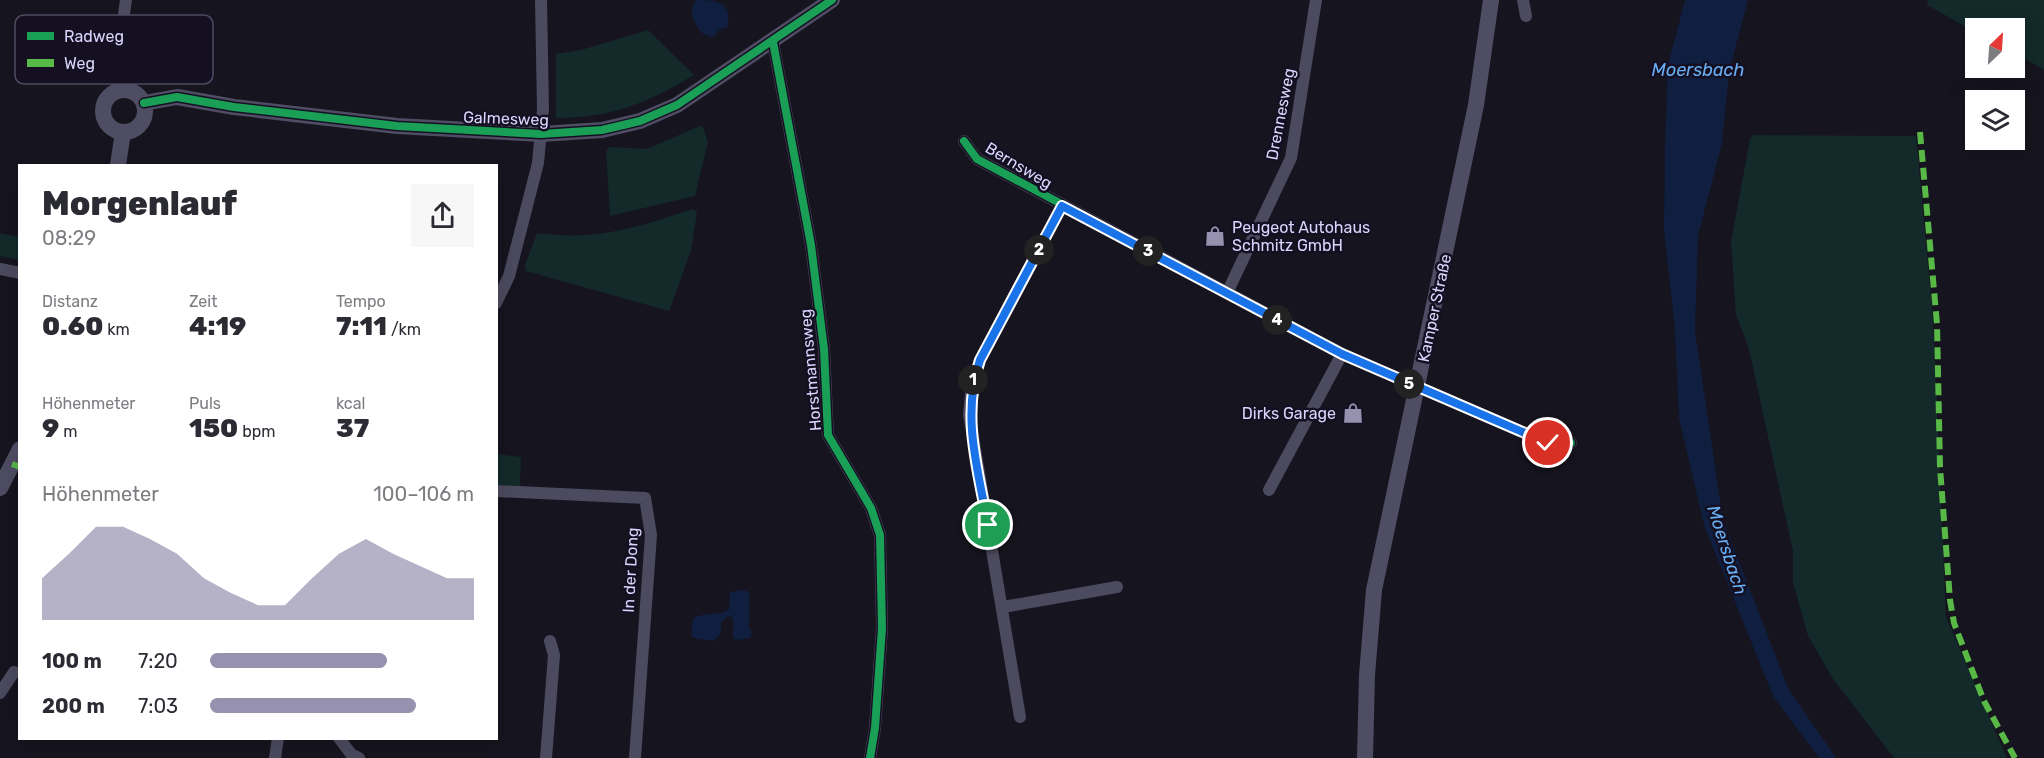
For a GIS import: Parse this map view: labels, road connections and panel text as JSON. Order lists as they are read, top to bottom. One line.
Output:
{"streets":{"street":["Drennesweg","Galmesweg","Bernsweg","Kamper Straße","Horstmannsweg","In der Dong"]},"crossings":[["Drennesweg","Bernsweg"],["Galmesweg","Horstmannsweg"],["Bernsweg","Kamper Straße"]],"water":["Moersbach"],"places":{"shop":["Peugeot Autohaus Schmitz GmbH","Dirks Garage"]},"legend":["Radweg","Weg"],"north":"top right","page":{"heading":["Morgenlauf","08:29"],"pins":["2","3","4","1","5"],"stats":[["Distanz","0.60 km"],["Zeit","4:19"],["Tempo","7:11 /km"],["Höhenmeter","9 m"],["Puls","150 bpm"],["kcal","37"]],"chart":["Höhenmeter","100–106 m"],"list":[{"name":"100 m","note":"7:20"},{"name":"200 m","note":"7:03"}]}}
